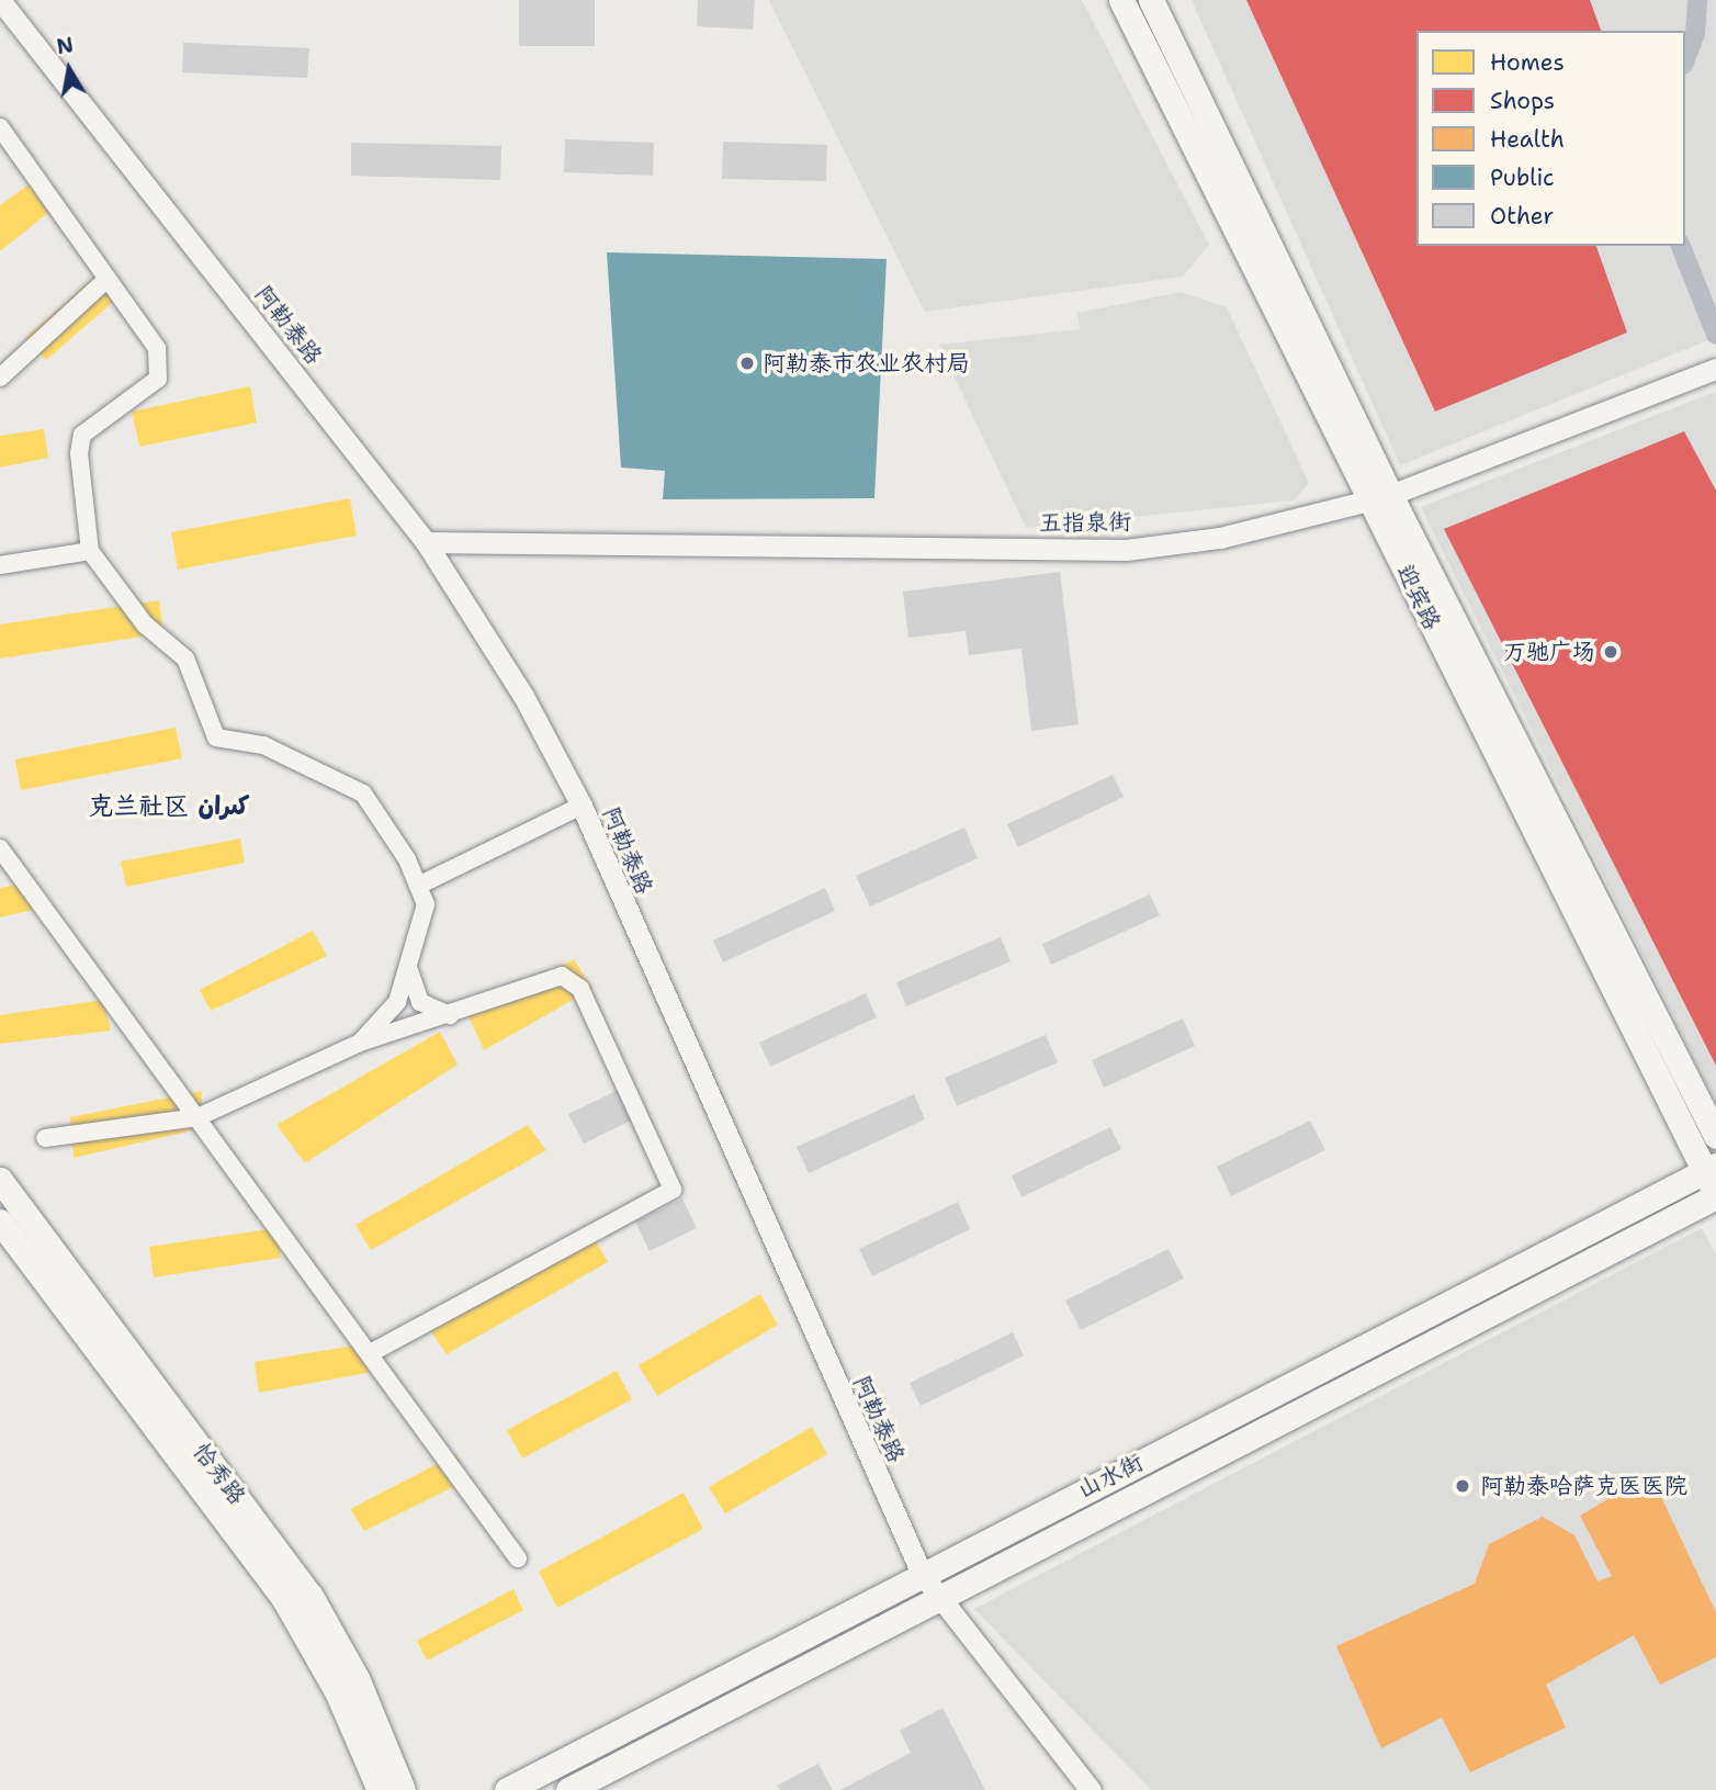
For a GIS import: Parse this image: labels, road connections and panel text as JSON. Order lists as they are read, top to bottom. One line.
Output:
{"streets":{"main road":["迎宾路","恰秀路","山水街"],"street":["阿勒泰路","五指泉街"]},"crossings":[["阿勒泰路","五指泉街"],["阿勒泰路","山水街"],["五指泉街","迎宾路"],["迎宾路","山水街"]],"districts":["克兰社区 كىران"],"places":["阿勒泰市农业农村局","万驰广场","阿勒泰哈萨克医医院"],"legend":["Homes","Shops","Health","Public","Other"],"north":"top"}
